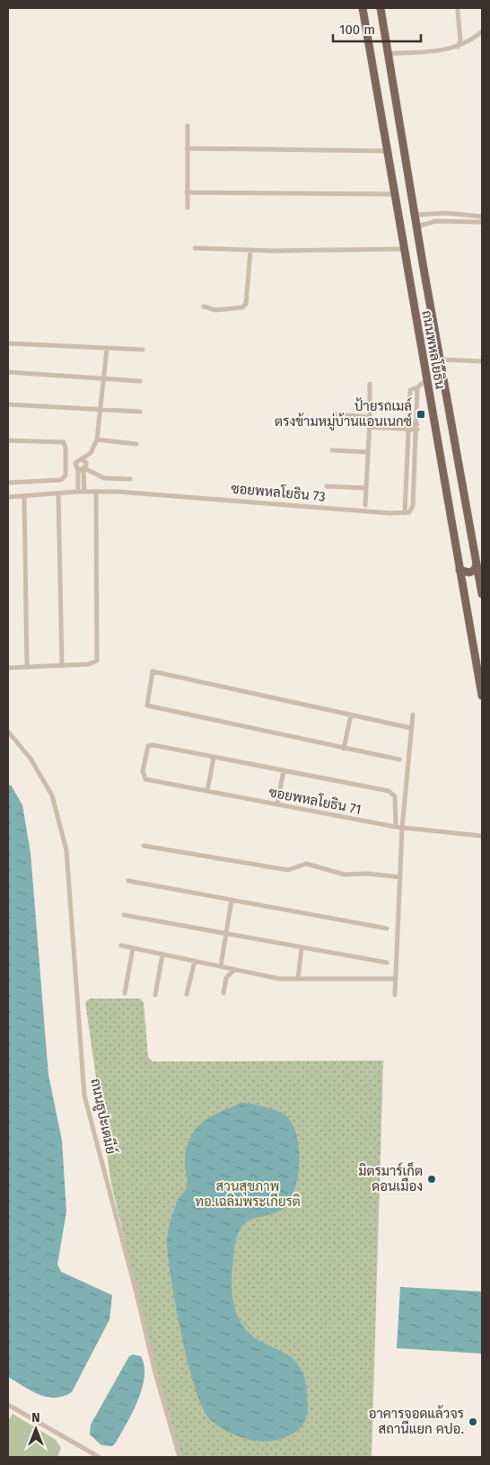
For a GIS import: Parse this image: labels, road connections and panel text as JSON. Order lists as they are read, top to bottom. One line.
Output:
{"streets":{"main road":["ถนนพหลโยธิน"],"street":["ซอยพหลโยธิน 73","ซอยพหลโยธิน 71","ถนนธูปะเตมีย์"]},"parks":["สวนสุขภาพ ทอ.เฉลิมพระเกียรติ"],"places":{"transit":["ป้ายรถเมล์ ตรงข้ามหมู่บ้านแอนเนกซ์"],"other":["มิตรมาร์เก็ต ดอนเมือง","อาคารจอดแล้วจร สถานีแยก คปอ."]},"scale_bar":"100 m","north":"top"}
